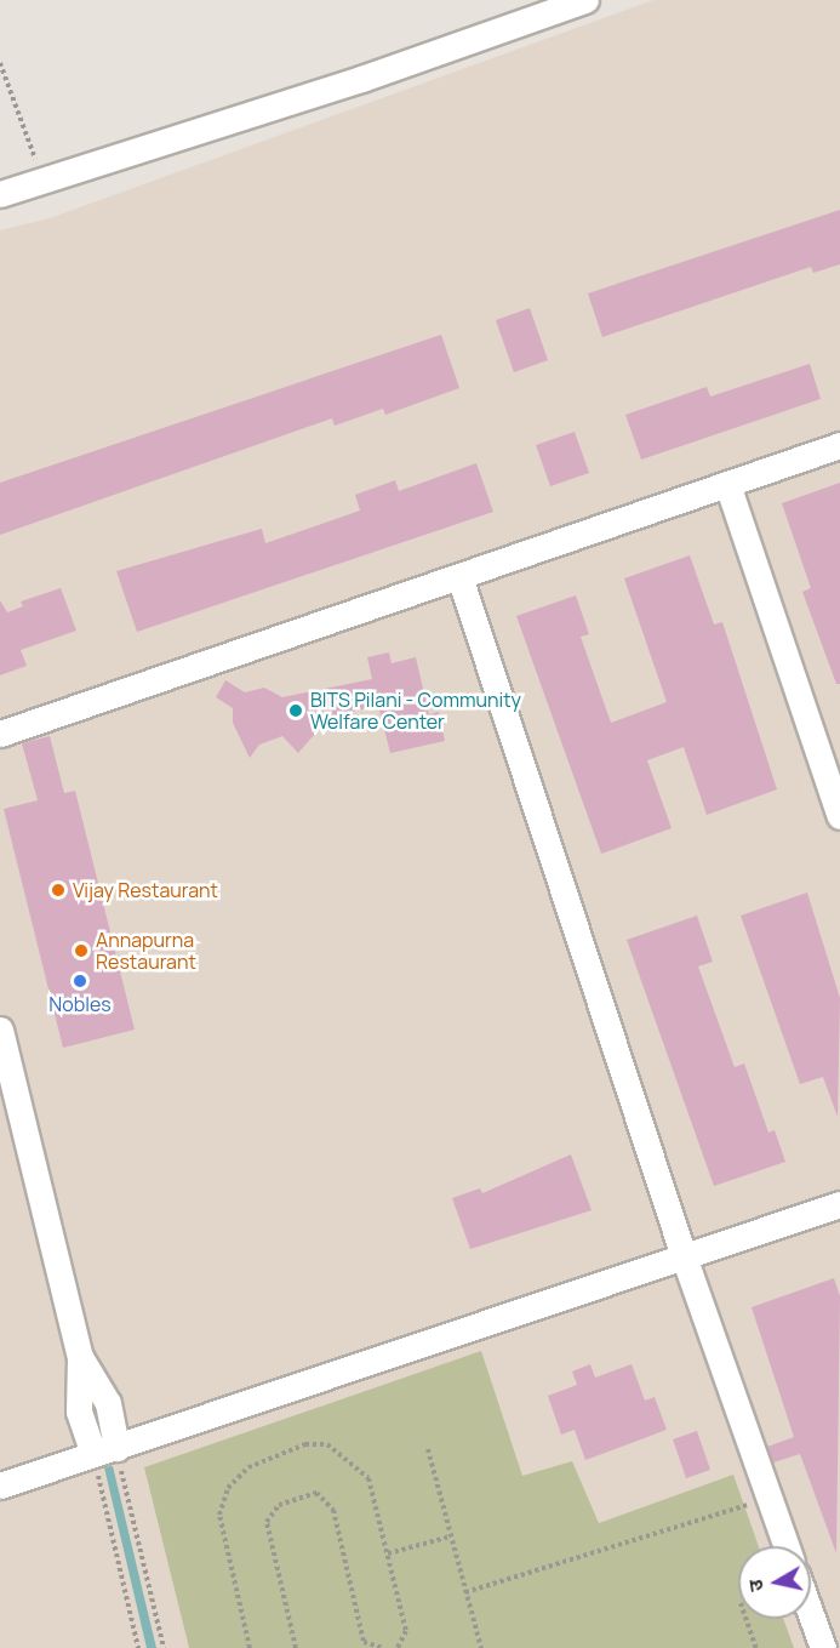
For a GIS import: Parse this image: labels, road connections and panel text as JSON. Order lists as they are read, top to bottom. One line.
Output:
{"places":["BITS Pilani - Community Welfare Center","Vijay Restaurant","Annapurna Restaurant","Nobles"],"north":"left"}
